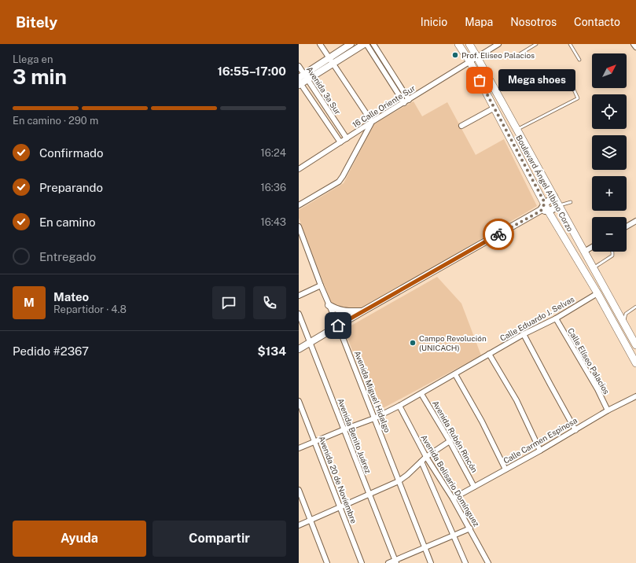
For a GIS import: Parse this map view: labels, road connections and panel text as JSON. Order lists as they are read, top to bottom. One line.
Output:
{"streets":{"main road":["Boulevard Ángel Albino Corzo"],"street":["Avenida 3a Sur","16 Calle Oriente Sur","Calle Eduardo J. Selvas","Calle Elíseo Palacios","Avenida Miguel Hidalgo","Avenida Benito Juárez","Avenida Rubén Rincón","Calle Carmen Espinosa","Avenida 20 de Noviembre","Avenida Belisario Domínguez"]},"crossings":[["Avenida 3a Sur","16 Calle Oriente Sur"],["16 Calle Oriente Sur","Boulevard Ángel Albino Corzo"],["Boulevard Ángel Albino Corzo","Calle Eduardo J. Selvas"],["Calle Eduardo J. Selvas","Calle Elíseo Palacios"],["Calle Eduardo J. Selvas","Avenida Miguel Hidalgo"],["Calle Eduardo J. Selvas","Avenida Benito Juárez"],["Calle Eduardo J. Selvas","Avenida Rubén Rincón"],["Calle Eduardo J. Selvas","Avenida 20 de Noviembre"],["Calle Eduardo J. Selvas","Avenida Belisario Domínguez"],["Calle Elíseo Palacios","Calle Carmen Espinosa"],["Avenida Rubén Rincón","Calle Carmen Espinosa"],["Calle Carmen Espinosa","Avenida Belisario Domínguez"]],"places":["Prof. Eliseo Palacios","Mega shoes","Campo Revolución (UNICACH)"],"north":"top right","page":{"header":"Bitely","nav":["Inicio","Mapa","Nosotros","Contacto"],"heading":["3 min","Llega en","16:55–17:00"],"panel":["Mateo","Repartidor · 4.8","Pedido #2367","$134"],"map_buttons":["+","−"],"bubble":"Mega shoes","bar":"En camino · 290 m","list":[["Confirmado","16:24"],["Preparando","16:36"],["En camino","16:43"],"Entregado"],"round":"M","buttons":["Ayuda","Compartir"]}}
